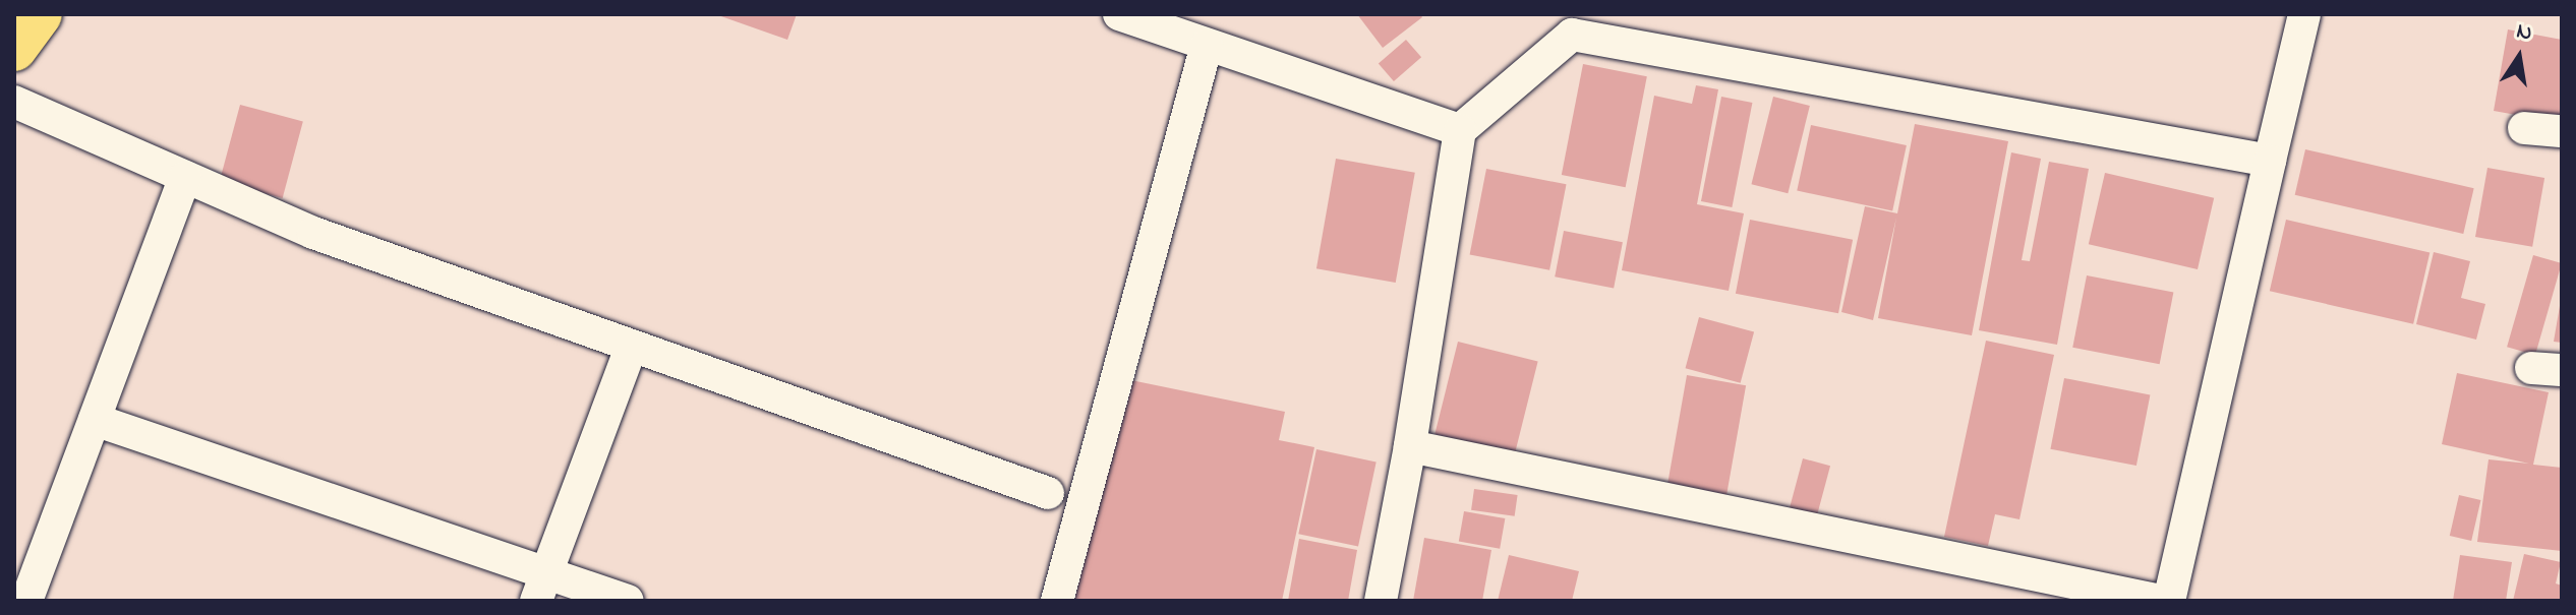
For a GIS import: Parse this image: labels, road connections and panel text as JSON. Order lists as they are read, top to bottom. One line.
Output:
{"north":"top"}
